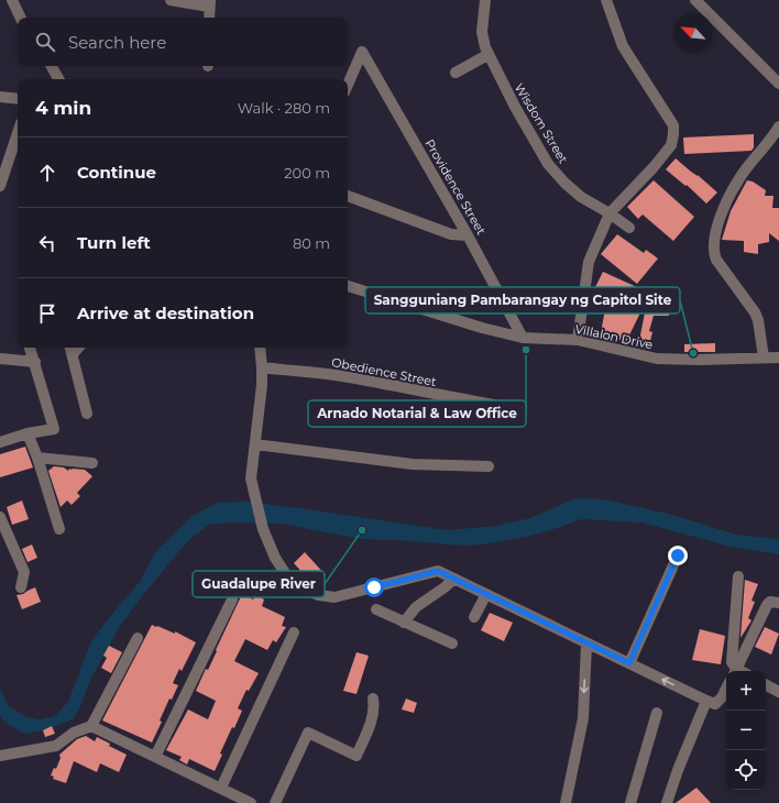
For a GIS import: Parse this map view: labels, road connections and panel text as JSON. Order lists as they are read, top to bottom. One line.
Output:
{"streets":{"street":["Wisdom Street","Providence Street","Villalon Drive","Obedience Street"]},"crossings":[["Providence Street","Villalon Drive"]],"places":["Arnado Notarial & Law Office","Sangguniang Pambarangay ng Capitol Site","Guadalupe River"],"north":"top left","page":{"search":"Search here","heading":["4 min","Walk · 280 m"],"list":[["Continue","200 m"],["Turn left","80 m"],"Arrive at destination"],"map_buttons":["+","−"]}}
